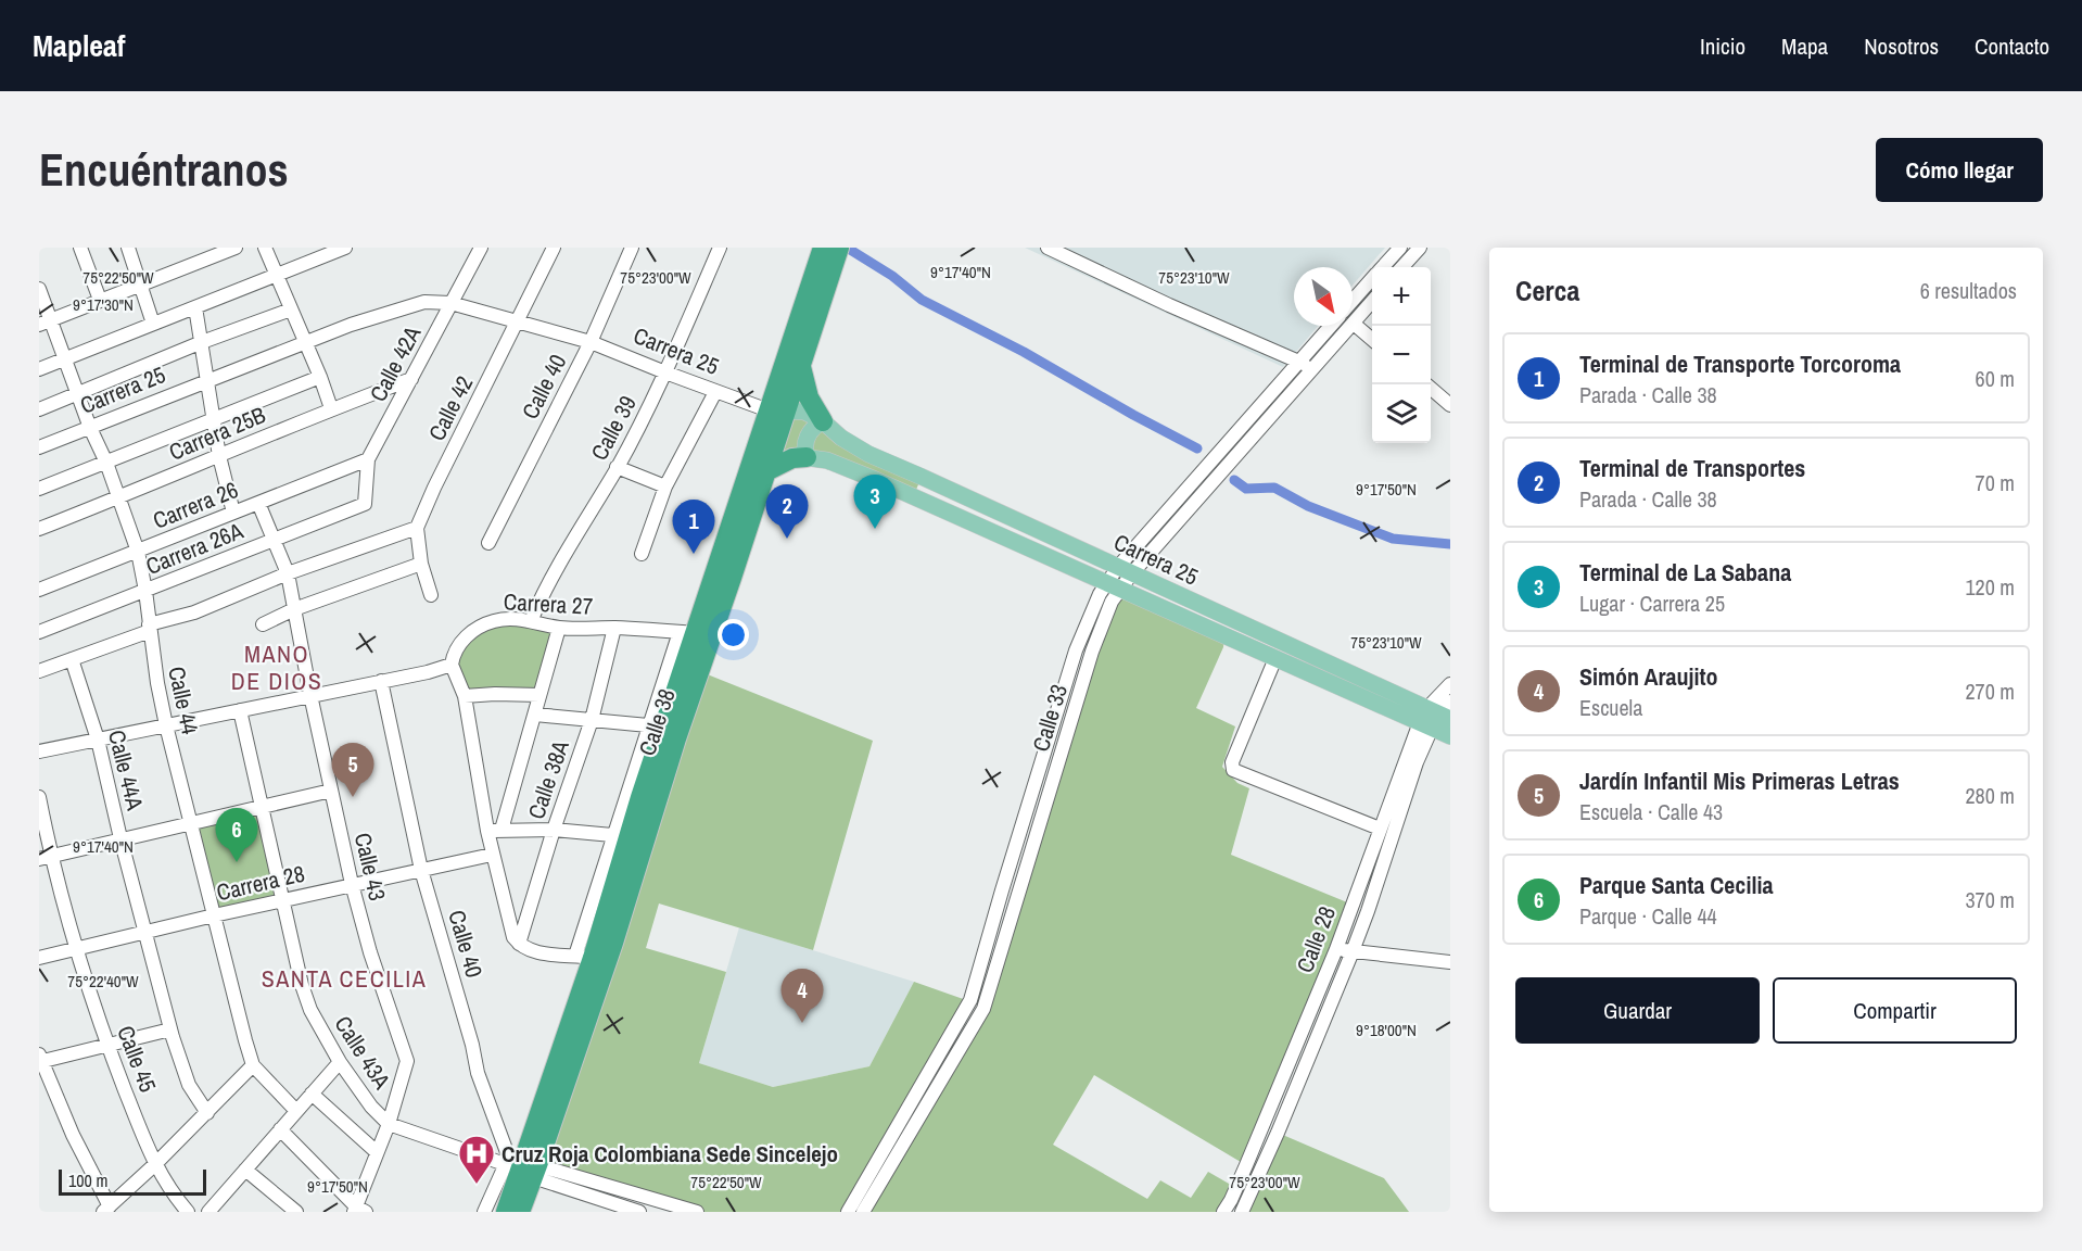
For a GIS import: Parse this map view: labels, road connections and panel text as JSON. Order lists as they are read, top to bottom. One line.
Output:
{"streets":{"highway":["Calle 38"],"main road":["Carrera 25"],"street":["Calle 42A","Calle 40","Calle 42","Calle 39","Carrera 25B","Carrera 26","Carrera 26A","Carrera 27","Calle 44","Calle 33","Calle 44A","Calle 38A","Calle 43","Carrera 28","Calle 28","Calle 43A","Calle 45"]},"crossings":[["Carrera 25","Calle 42A"],["Carrera 25","Calle 40"],["Carrera 25","Calle 42"],["Carrera 25","Calle 39"],["Carrera 25","Calle 44"],["Carrera 25","Calle 33"],["Carrera 25","Calle 38"],["Carrera 25","Calle 28"],["Calle 42A","Carrera 25B"],["Calle 42A","Carrera 26"],["Calle 42A","Carrera 26A"],["Calle 40","Calle 38"],["Calle 40","Carrera 28"],["Calle 40","Calle 43A"],["Calle 39","Carrera 27"],["Carrera 25B","Calle 44"],["Carrera 26","Calle 44"],["Carrera 26","Calle 43"],["Carrera 26A","Calle 44"],["Carrera 26A","Calle 43"],["Carrera 27","Calle 38"],["Carrera 27","Calle 38A"],["Calle 44","Carrera 28"],["Calle 38","Calle 43A"],["Calle 44A","Carrera 28"],["Calle 43","Carrera 28"],["Calle 43","Calle 43A"],["Carrera 28","Calle 43A"],["Carrera 28","Calle 45"]],"districts":["MANO DE DIOS","SANTA CECILIA"],"places":{"hospital":["Cruz Roja Colombiana Sede Sincelejo"]},"scale_bar":"100 m","north":"bottom right","page":{"header":"Mapleaf","nav":["Inicio","Mapa","Nosotros","Contacto"],"buttons":["Cómo llegar",["Guardar","Compartir"]],"title":"Encuéntranos","heading":["Cerca","6 resultados"],"map_buttons":["+","−"],"list":[{"mark":"1","name":"Terminal de Transporte Torcoroma","note":"Parada · Calle 38","value":"60 m"},{"mark":"2","name":"Terminal de Transportes","note":"Parada · Calle 38","value":"70 m"},{"mark":"3","name":"Terminal de La Sabana","note":"Lugar · Carrera 25","value":"120 m"},{"mark":"4","name":"Simón Araujito","note":"Escuela","value":"270 m"},{"mark":"5","name":"Jardín Infantil Mis Primeras Letras","note":"Escuela · Calle 43","value":"280 m"},{"mark":"6","name":"Parque Santa Cecilia","note":"Parque · Calle 44","value":"370 m"}],"pins":["3","2","1","5","6","4"],"scale":"100 m"},"coordinates":["9°17'40\"N","75°22'50\"W","75°23'00\"W","75°23'10\"W","9°17'30\"N","9°17'50\"N","75°22'40\"W","9°18'00\"N"]}
